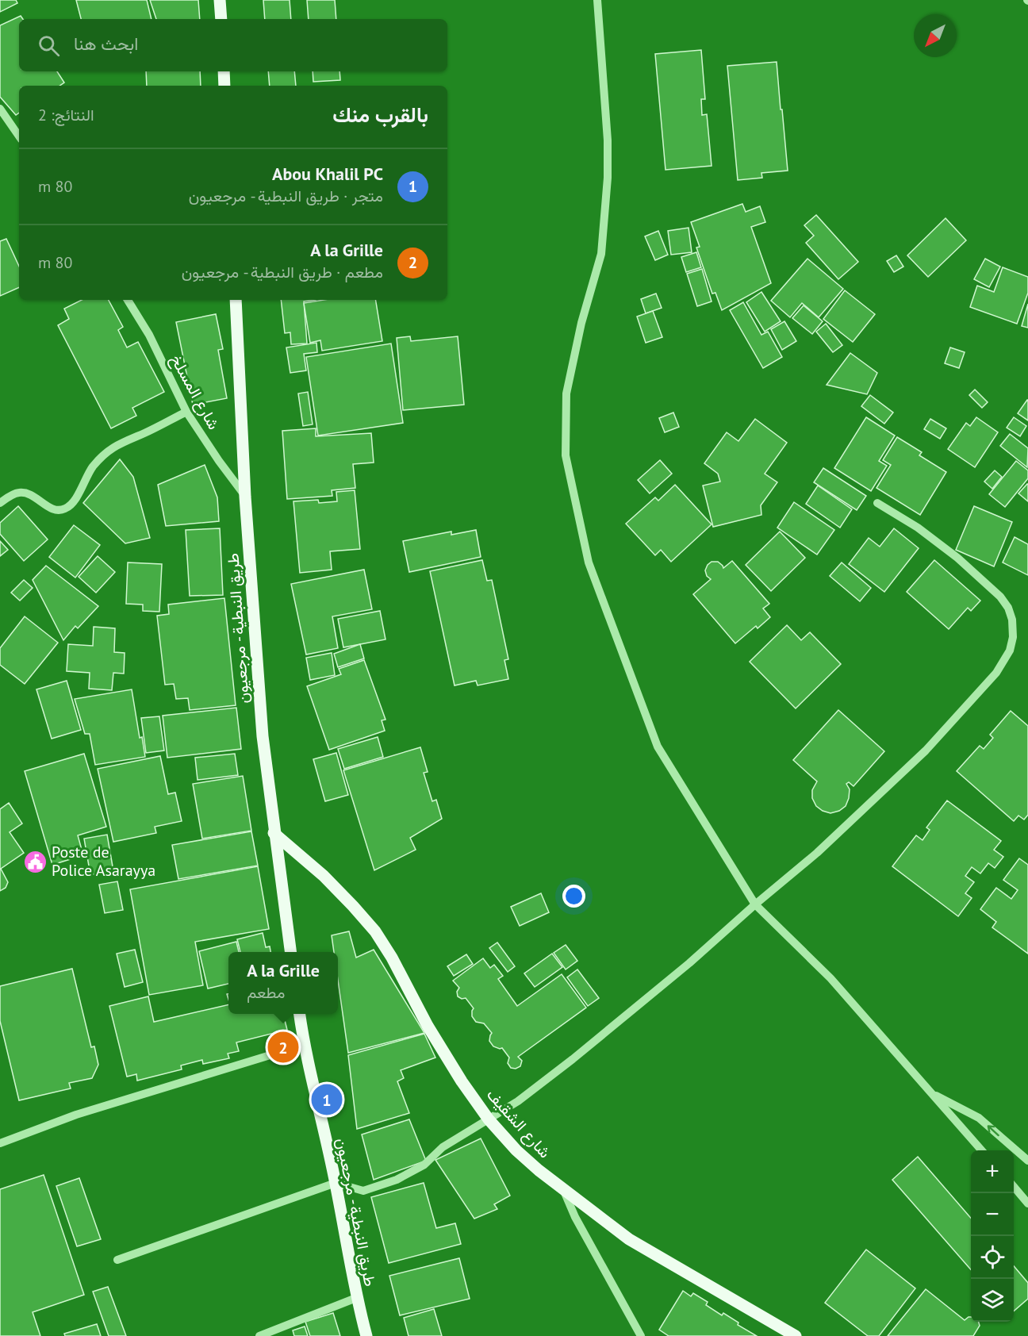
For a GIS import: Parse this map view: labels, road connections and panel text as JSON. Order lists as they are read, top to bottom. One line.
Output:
{"streets":{"main road":["طريق النبطية - مرجعيون","شارع الشقيف"],"street":["شارع المسلخ"]},"crossings":[["شارع المسلخ","طريق النبطية - مرجعيون"],["طريق النبطية - مرجعيون","شارع الشقيف"]],"places":{"public building":["Poste de Police Asarayya"]},"north":"bottom left","page":{"search":"ابحث هنا","heading":["بالقرب منك","النتائج: 2"],"list":[{"mark":"1","name":"Abou Khalil PC","note":"متجر · طريق النبطية - مرجعيون","value":"80 m"},{"mark":"2","name":"A la Grille","note":"مطعم · طريق النبطية - مرجعيون","value":"80 m"}],"popup":["A la Grille","مطعم"],"pins":["2","1"],"map_buttons":["+","−"]}}
